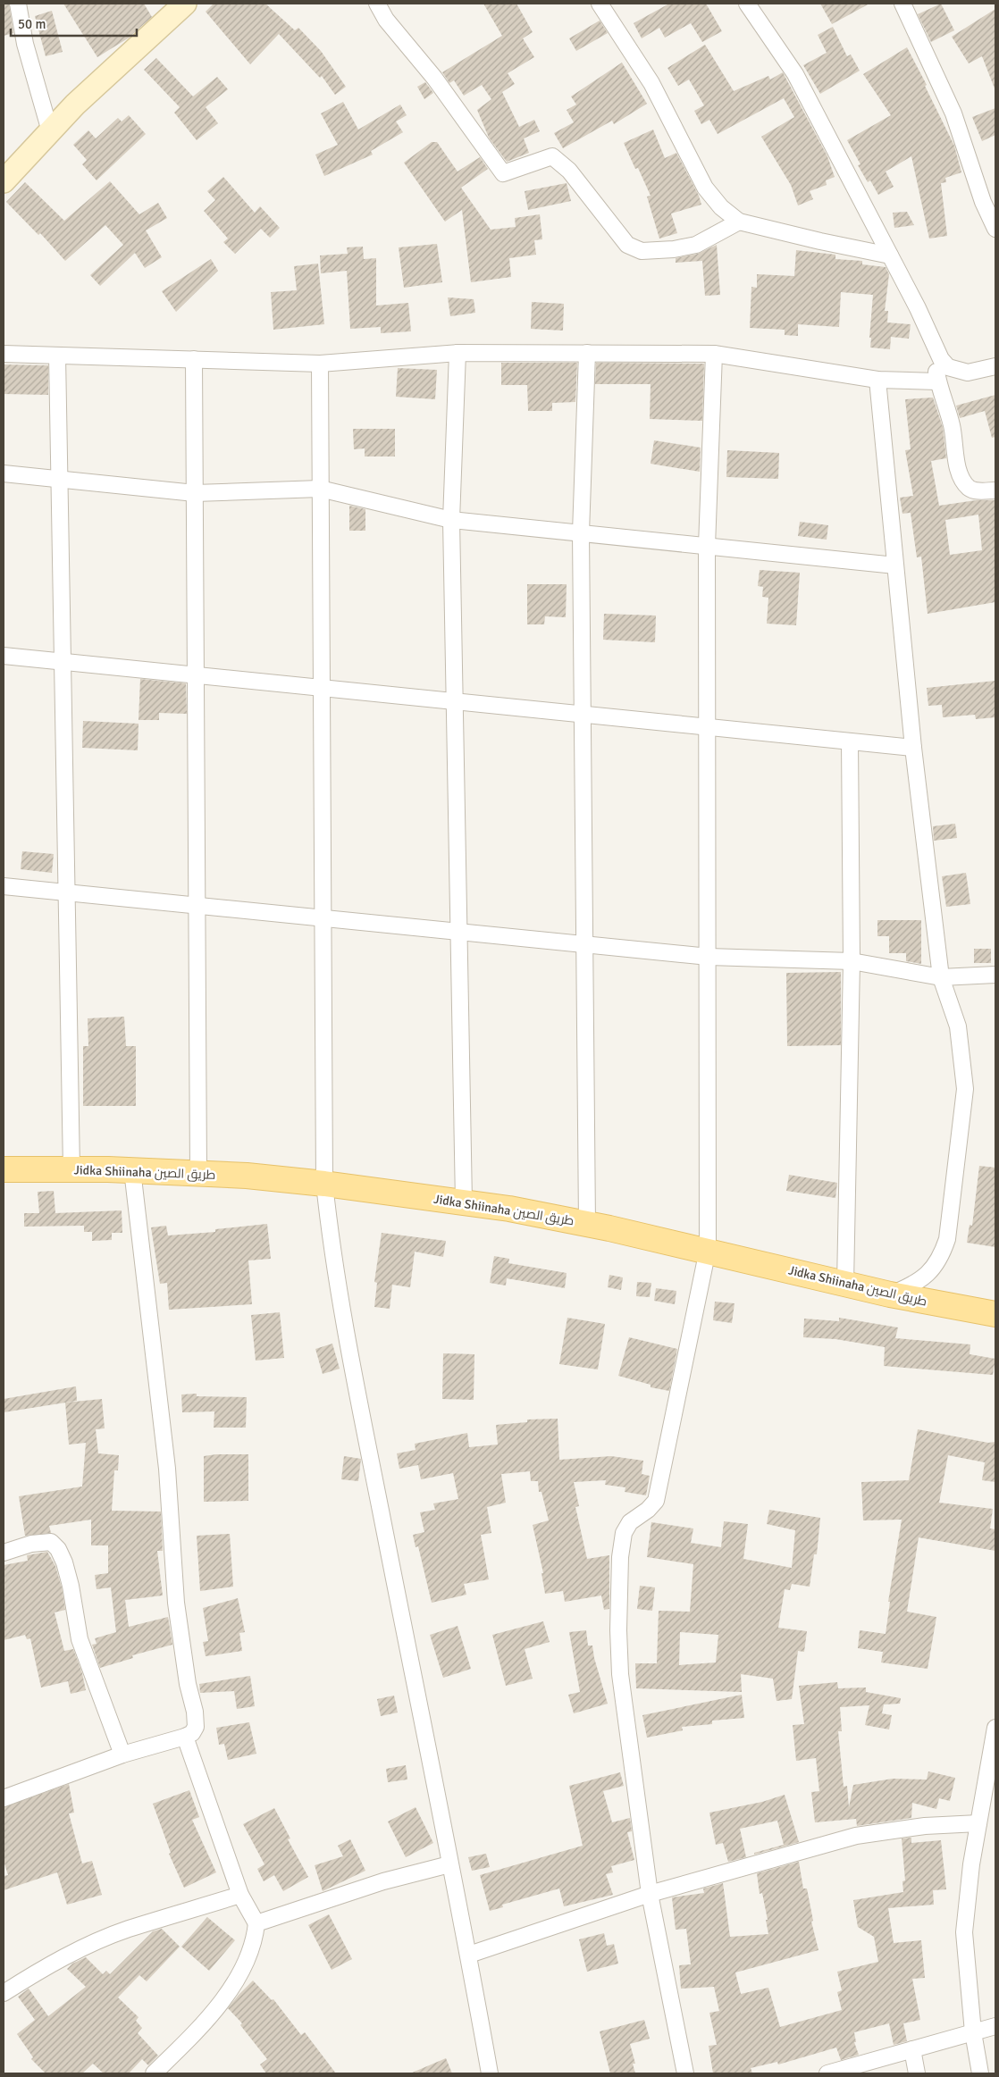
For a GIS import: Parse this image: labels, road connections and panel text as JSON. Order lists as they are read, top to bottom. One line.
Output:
{"streets":{"main road":["Jidka Shiinaha طريق الصين"]},"scale_bar":"50 m"}
